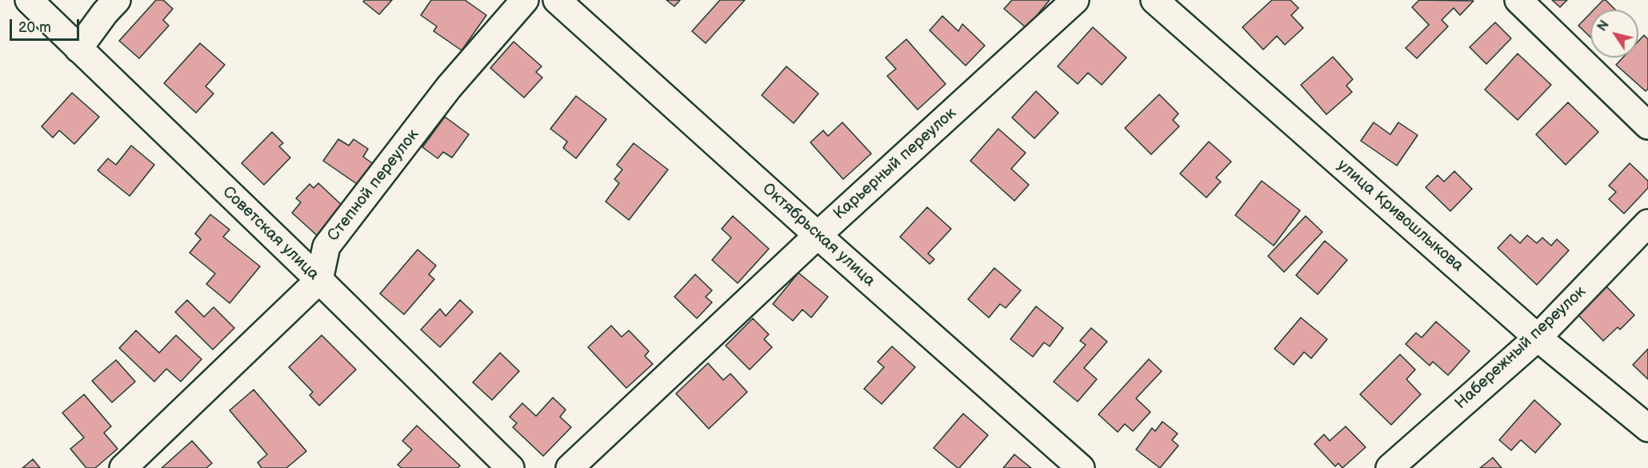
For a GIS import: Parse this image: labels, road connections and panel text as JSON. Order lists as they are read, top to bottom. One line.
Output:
{"streets":{"street":["Карьерный переулок","Степной переулок","улица Кривошлыкова","Советская улица","Октябрьская улица","Набережный переулок"]},"crossings":[["Карьерный переулок","Октябрьская улица"],["Степной переулок","Советская улица"],["улица Кривошлыкова","Набережный переулок"]],"scale_bar":"20 m","north":"top left"}
